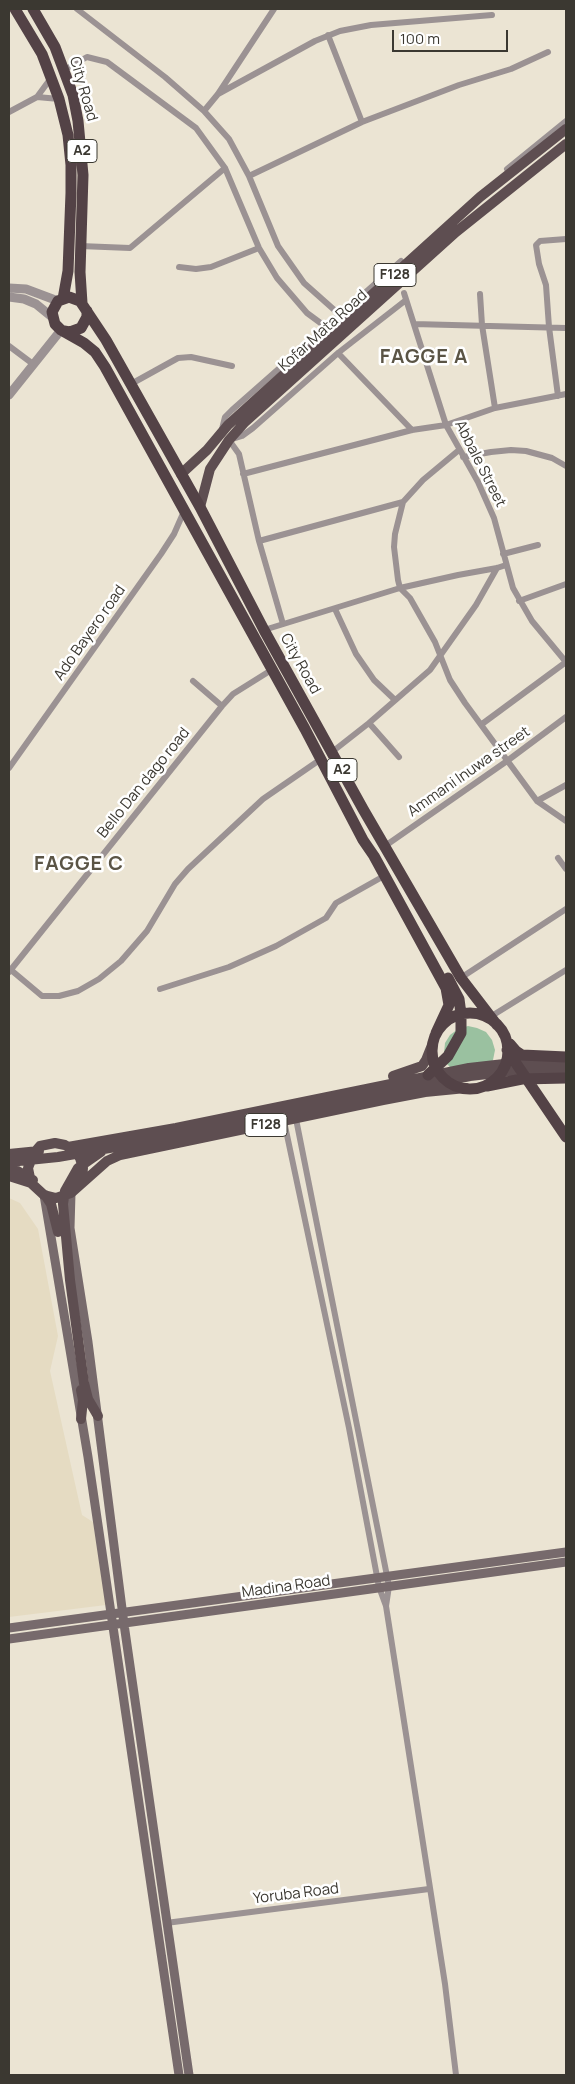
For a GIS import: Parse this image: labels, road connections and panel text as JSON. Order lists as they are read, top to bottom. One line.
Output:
{"streets":{"highway":["City Road","A2"],"main road":["F128","Kofar Mata Road","Madina Road"],"street":["Abbale Street","Ado Bayero road","Ammani Inuwa street","Bello Dan dago road","Yoruba Road"]},"crossings":[["City Road","A2"],["City Road","F128"],["City Road","Kofar Mata Road"],["City Road","Ado Bayero road"],["City Road","Ammani Inuwa street"],["City Road","Bello Dan dago road"],["A2","F128"]],"districts":["FAGGE A","FAGGE C"],"scale_bar":"100 m"}
